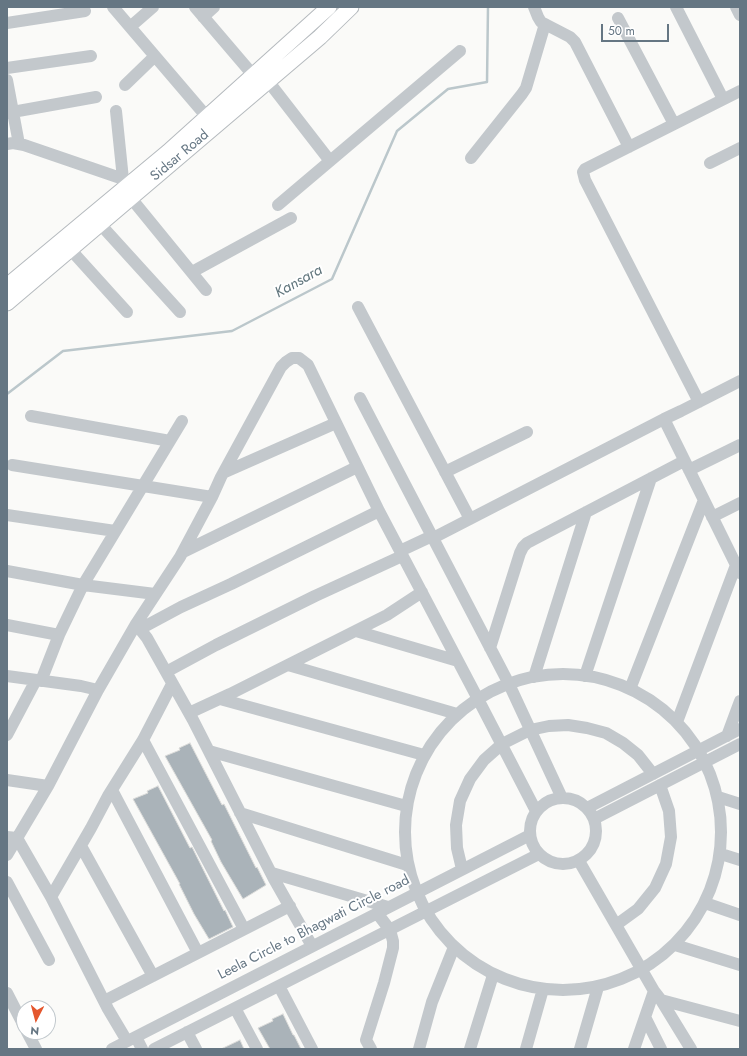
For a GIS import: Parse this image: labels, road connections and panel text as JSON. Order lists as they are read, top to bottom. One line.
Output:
{"streets":{"main road":["Sidsar Road"],"street":["Leela Circle to Bhagwati Circle road"]},"water":["Kansara"],"scale_bar":"50 m","north":"bottom"}
